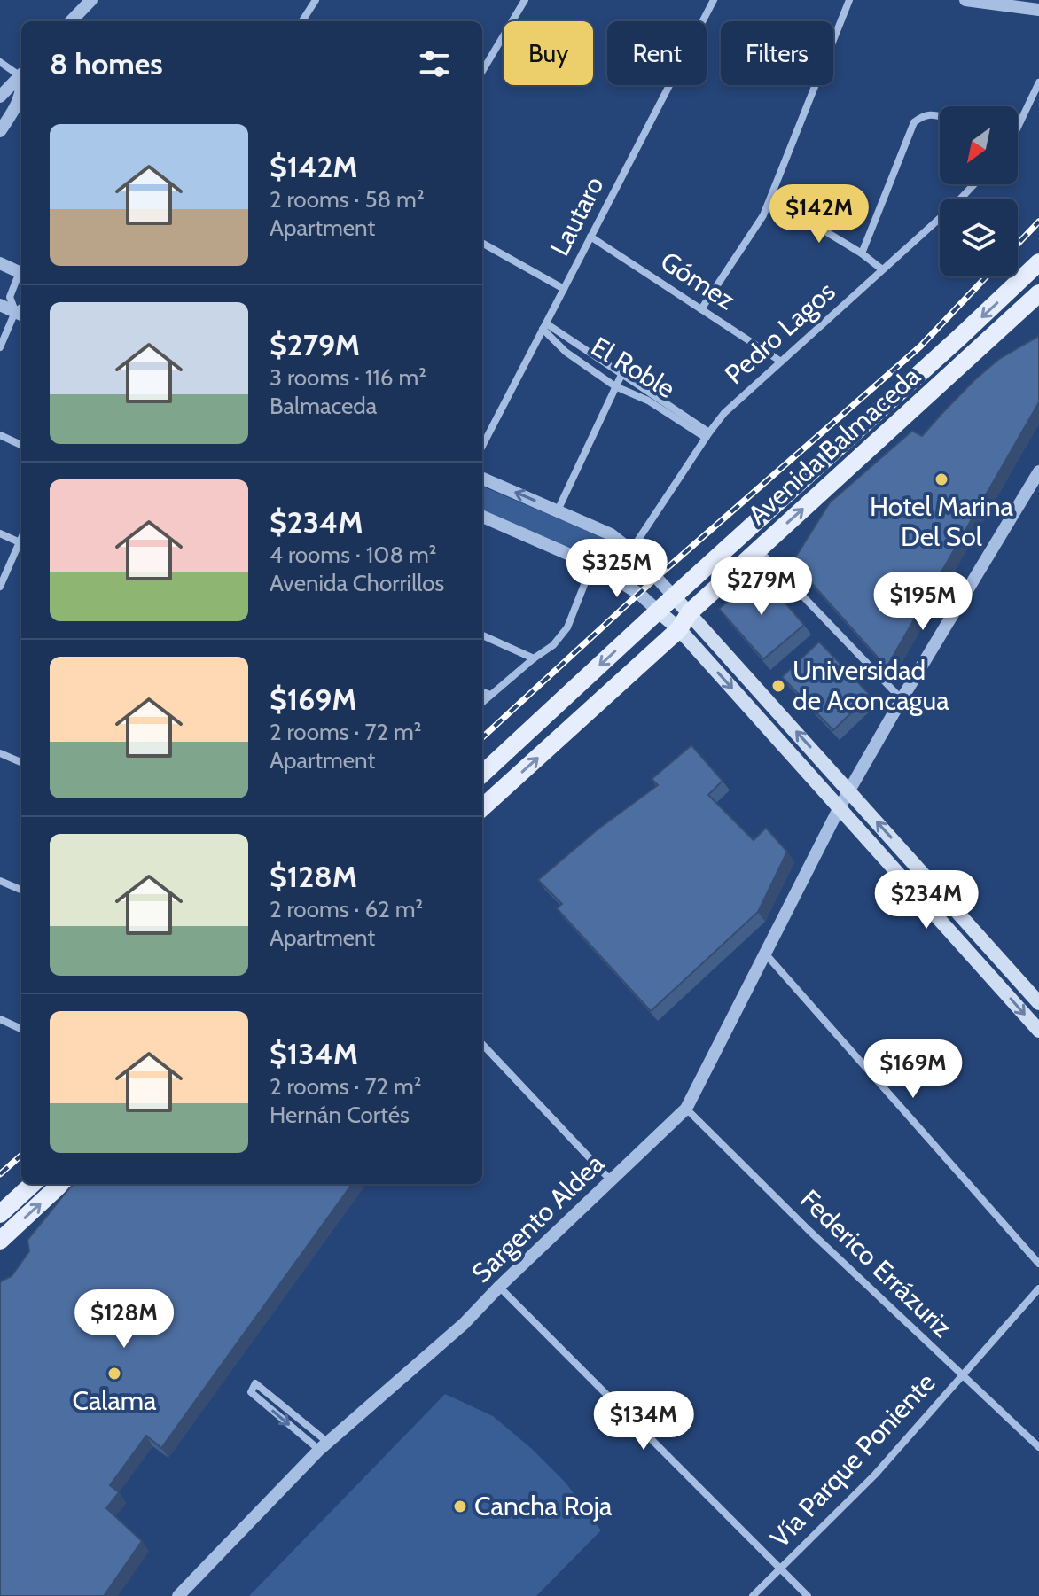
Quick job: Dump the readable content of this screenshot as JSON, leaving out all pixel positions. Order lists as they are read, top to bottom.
{
  "streets": {
    "main road": ["Avenida Balmaceda"],
    "street": [
      "Lautaro",
      "Gómez",
      "Pedro Lagos",
      "El Roble",
      "Sargento Aldea",
      "Federico Errázuriz",
      "Vía Parque Poniente"
    ]
  },
  "crossings": [
    ["Lautaro", "Gómez"],
    ["Lautaro", "El Roble"],
    ["Gómez", "Pedro Lagos"],
    ["Pedro Lagos", "El Roble"],
    ["Sargento Aldea", "Federico Errázuriz"],
    ["Federico Errázuriz", "Vía Parque Poniente"]
  ],
  "places": [
    "Hotel Marina Del Sol",
    "Universidad de Aconcagua",
    "Calama",
    "Cancha Roja"
  ],
  "north": "bottom left",
  "page": {
    "chip": ["Buy", "Rent", "Filters"],
    "heading": "8 homes",
    "list": [
      {
        "name": "$142M",
        "note": "2 rooms · 58 m² · Apartment"
      },
      {
        "name": "$279M",
        "note": "3 rooms · 116 m² · Balmaceda"
      },
      {
        "name": "$234M",
        "note": "4 rooms · 108 m² · Avenida Chorrillos"
      },
      {
        "name": "$169M",
        "note": "2 rooms · 72 m² · Apartment"
      },
      {
        "name": "$128M",
        "note": "2 rooms · 62 m² · Apartment"
      },
      {
        "name": "$134M",
        "note": "2 rooms · 72 m² · Hernán Cortés"
      }
    ],
    "price": [
      "$142M",
      "$325M",
      "$279M",
      "$195M",
      "$234M",
      "$169M",
      "$128M",
      "$134M"
    ]
  }
}
